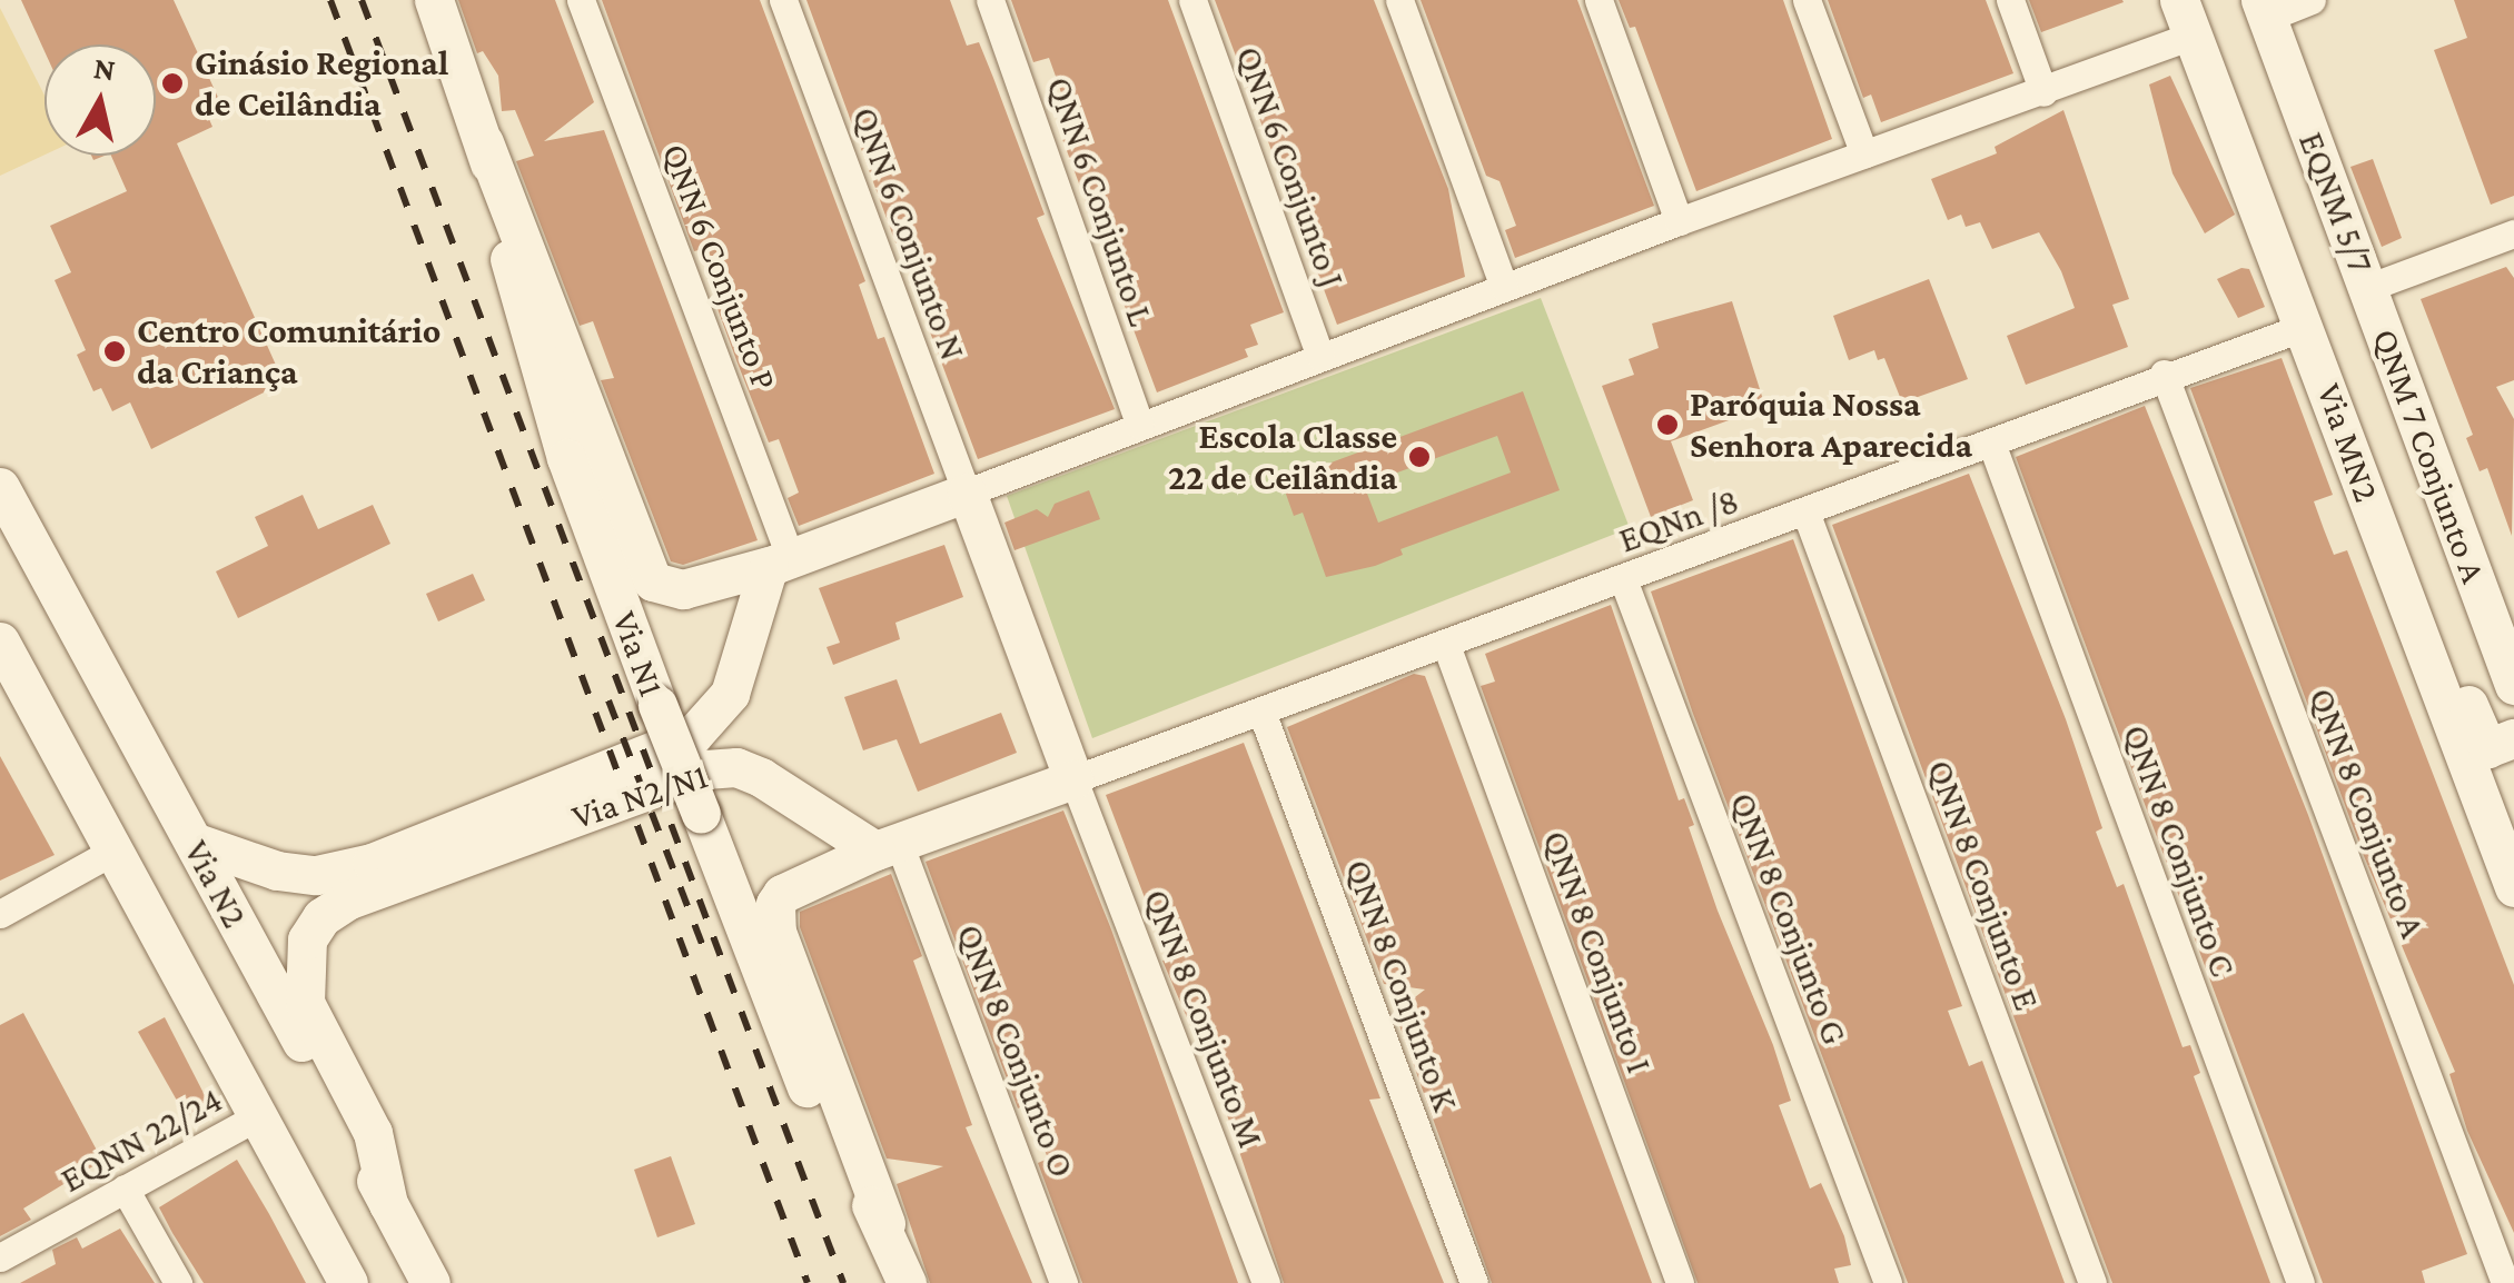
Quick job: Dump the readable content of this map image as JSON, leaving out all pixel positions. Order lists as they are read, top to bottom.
{
  "streets": {
    "main road": [
      "EQNM 5/7",
      "Via MN2",
      "QNM 7 Conjunto A",
      "Via N1",
      "Via N2/N1",
      "Via N2"
    ],
    "street": [
      "QNN 6 Conjunto J",
      "QNN 6 Conjunto L",
      "QNN 6 Conjunto N",
      "QNN 6 Conjunto P",
      "EQNn /8",
      "QNN 8 Conjunto A",
      "QNN 8 Conjunto C",
      "QNN 8 Conjunto E",
      "QNN 8 Conjunto G",
      "QNN 8 Conjunto I",
      "QNN 8 Conjunto K",
      "QNN 8 Conjunto M",
      "QNN 8 Conjunto O",
      "EQNN 22/24"
    ]
  },
  "crossings": [
    ["EQNM 5/7", "QNM 7 Conjunto A"],
    ["Via MN2", "EQNn /8"],
    ["EQNn /8", "QNN 8 Conjunto A"],
    ["EQNn /8", "QNN 8 Conjunto C"],
    ["EQNn /8", "QNN 8 Conjunto E"],
    ["EQNn /8", "QNN 8 Conjunto G"],
    ["EQNn /8", "QNN 8 Conjunto I"],
    ["EQNn /8", "QNN 8 Conjunto K"],
    ["EQNn /8", "QNN 8 Conjunto M"],
    ["Via N2/N1", "Via N2"],
    ["Via N2/N1", "QNN 8 Conjunto O"],
    ["Via N2", "EQNN 22/24"]
  ],
  "places": [
    "Ginásio Regional de Ceilândia",
    "Centro Comunitário da Criança",
    "Paróquia Nossa Senhora Aparecida",
    "Escola Classe 22 de Ceilândia"
  ],
  "north": "top"
}
